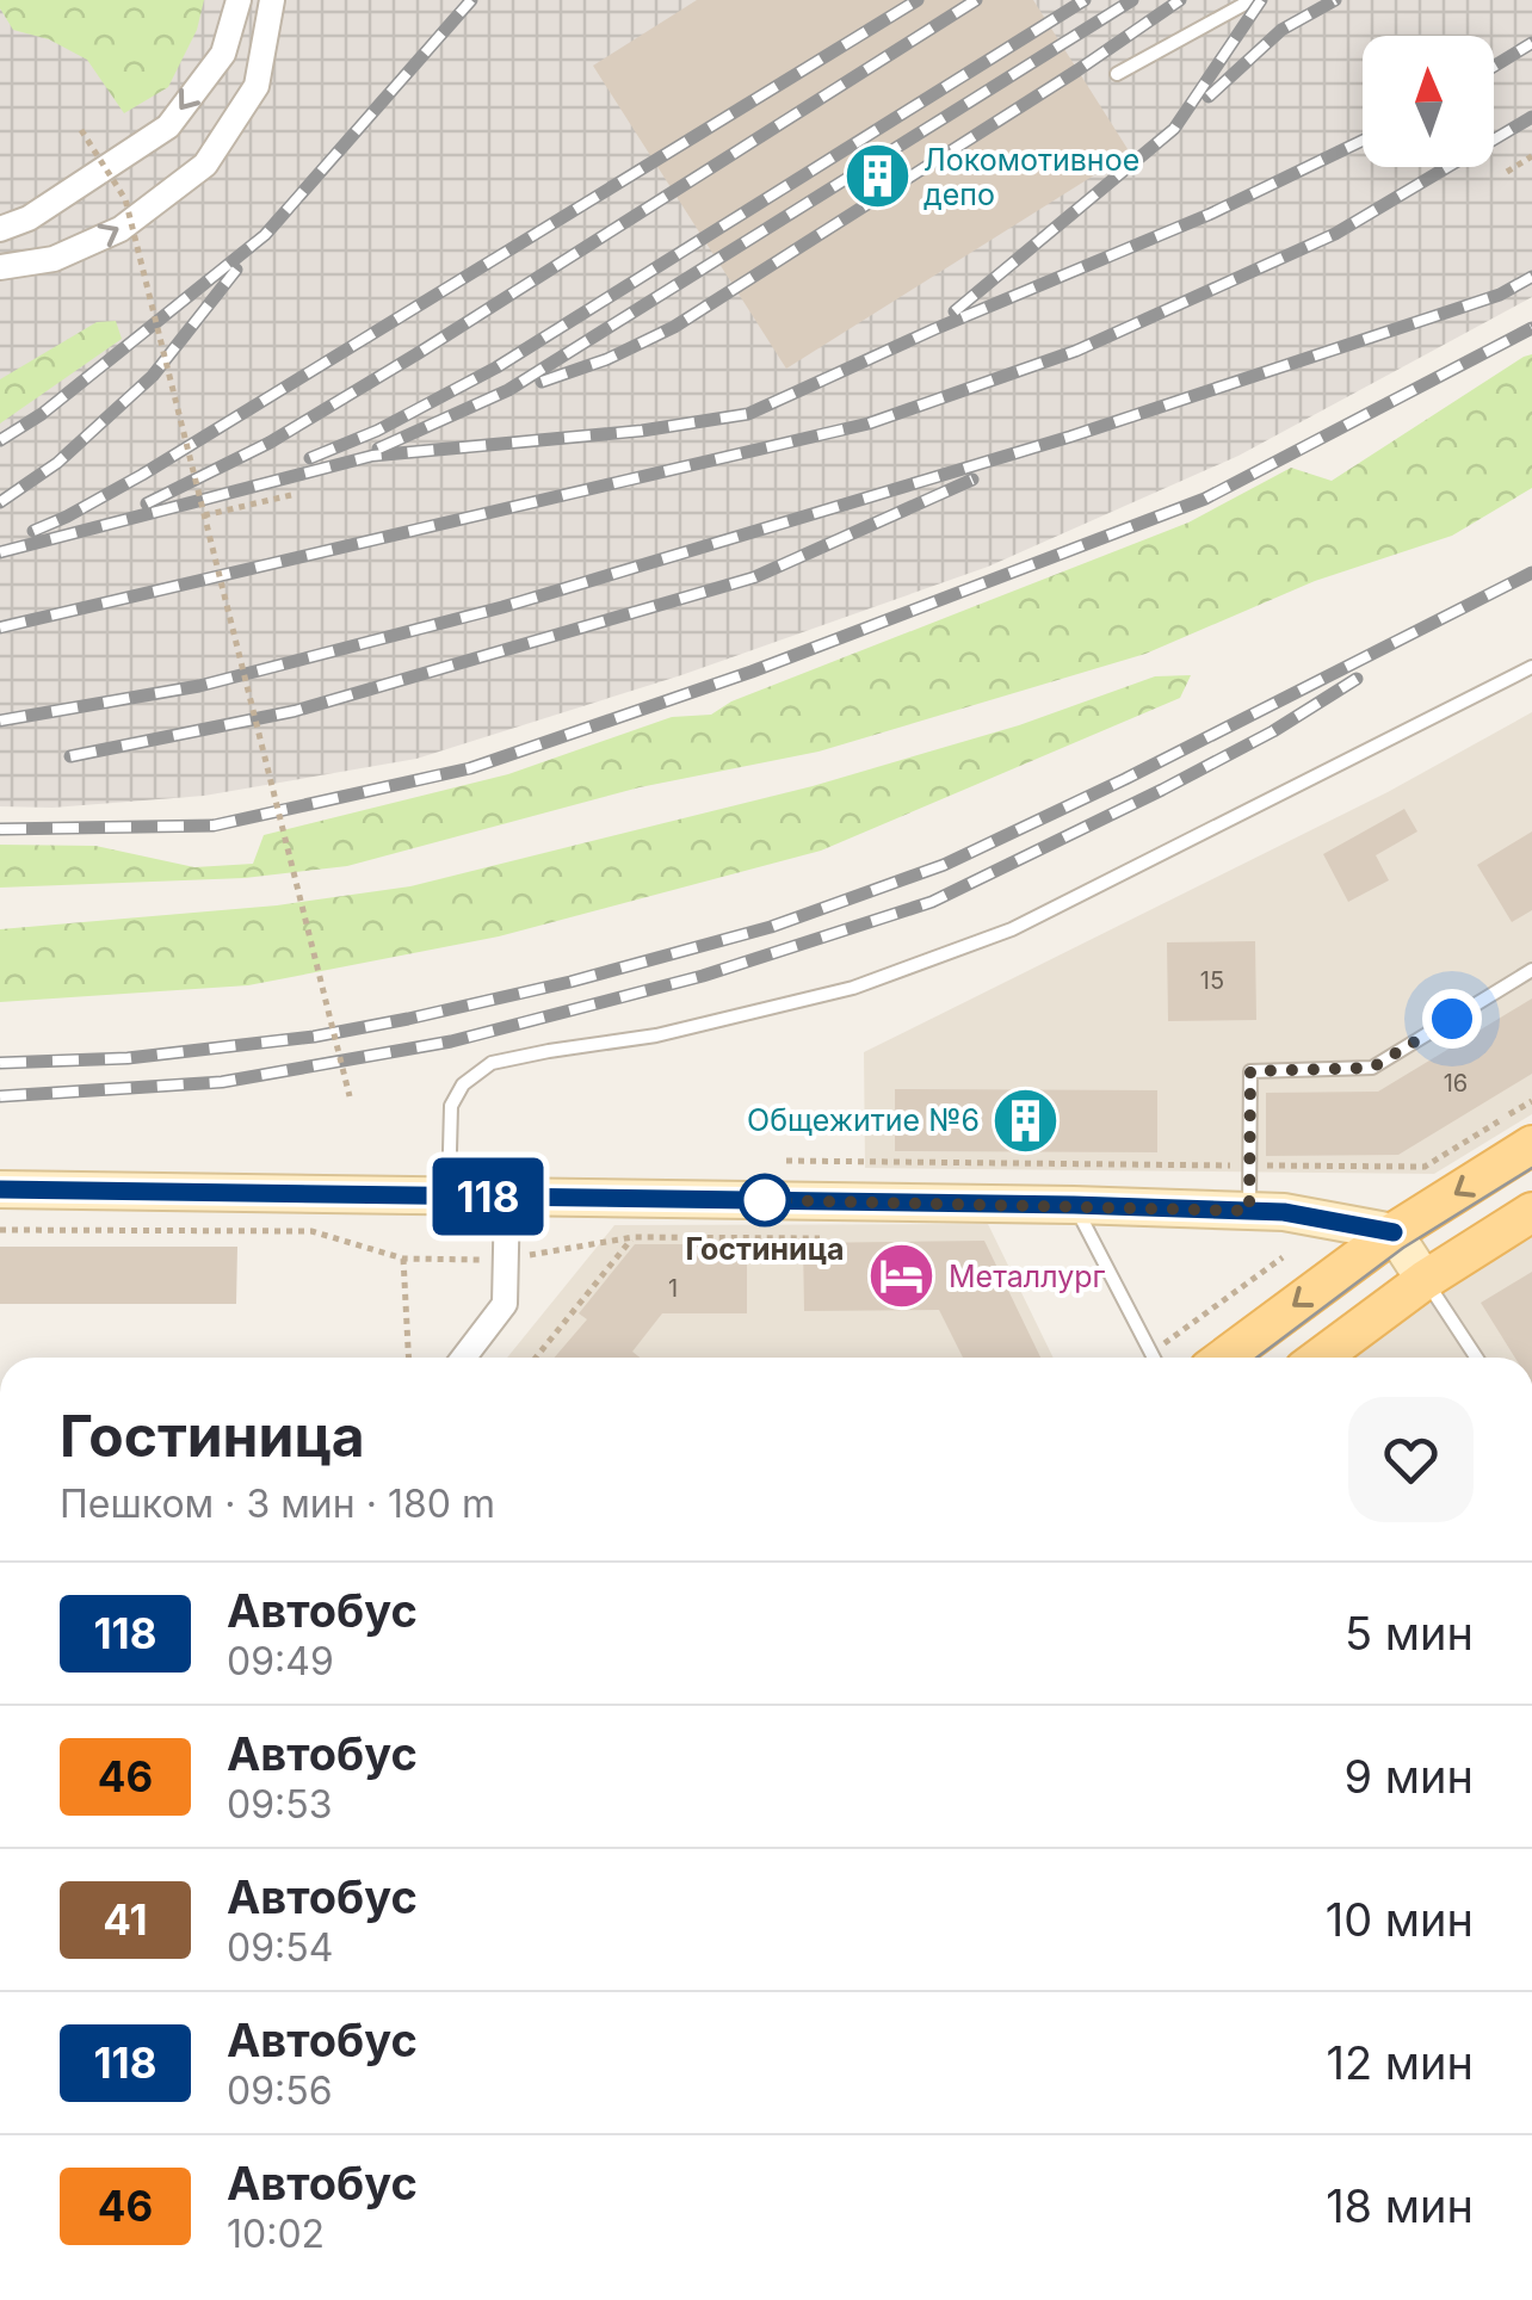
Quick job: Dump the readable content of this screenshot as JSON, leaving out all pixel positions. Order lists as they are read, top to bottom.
{
  "places": {
    "building": ["Локомотивное депо", "Общежитие №6"],
    "other": ["Гостиница"],
    "hotel": ["Металлург"]
  },
  "lines": ["bus line 118"],
  "house_numbers": ["15", "16", "1"],
  "north": "top",
  "page": {
    "on_map": "118",
    "heading": ["Гостиница", "Пешком · 3 мин · 180 m"],
    "list": [
      {
        "mark": "118",
        "name": "Автобус",
        "note": "09:49",
        "value": "5 мин"
      },
      {
        "mark": "46",
        "name": "Автобус",
        "note": "09:53",
        "value": "9 мин"
      },
      {
        "mark": "41",
        "name": "Автобус",
        "note": "09:54",
        "value": "10 мин"
      },
      {
        "mark": "118",
        "name": "Автобус",
        "note": "09:56",
        "value": "12 мин"
      },
      {
        "mark": "46",
        "name": "Автобус",
        "note": "10:02",
        "value": "18 мин"
      }
    ]
  }
}
